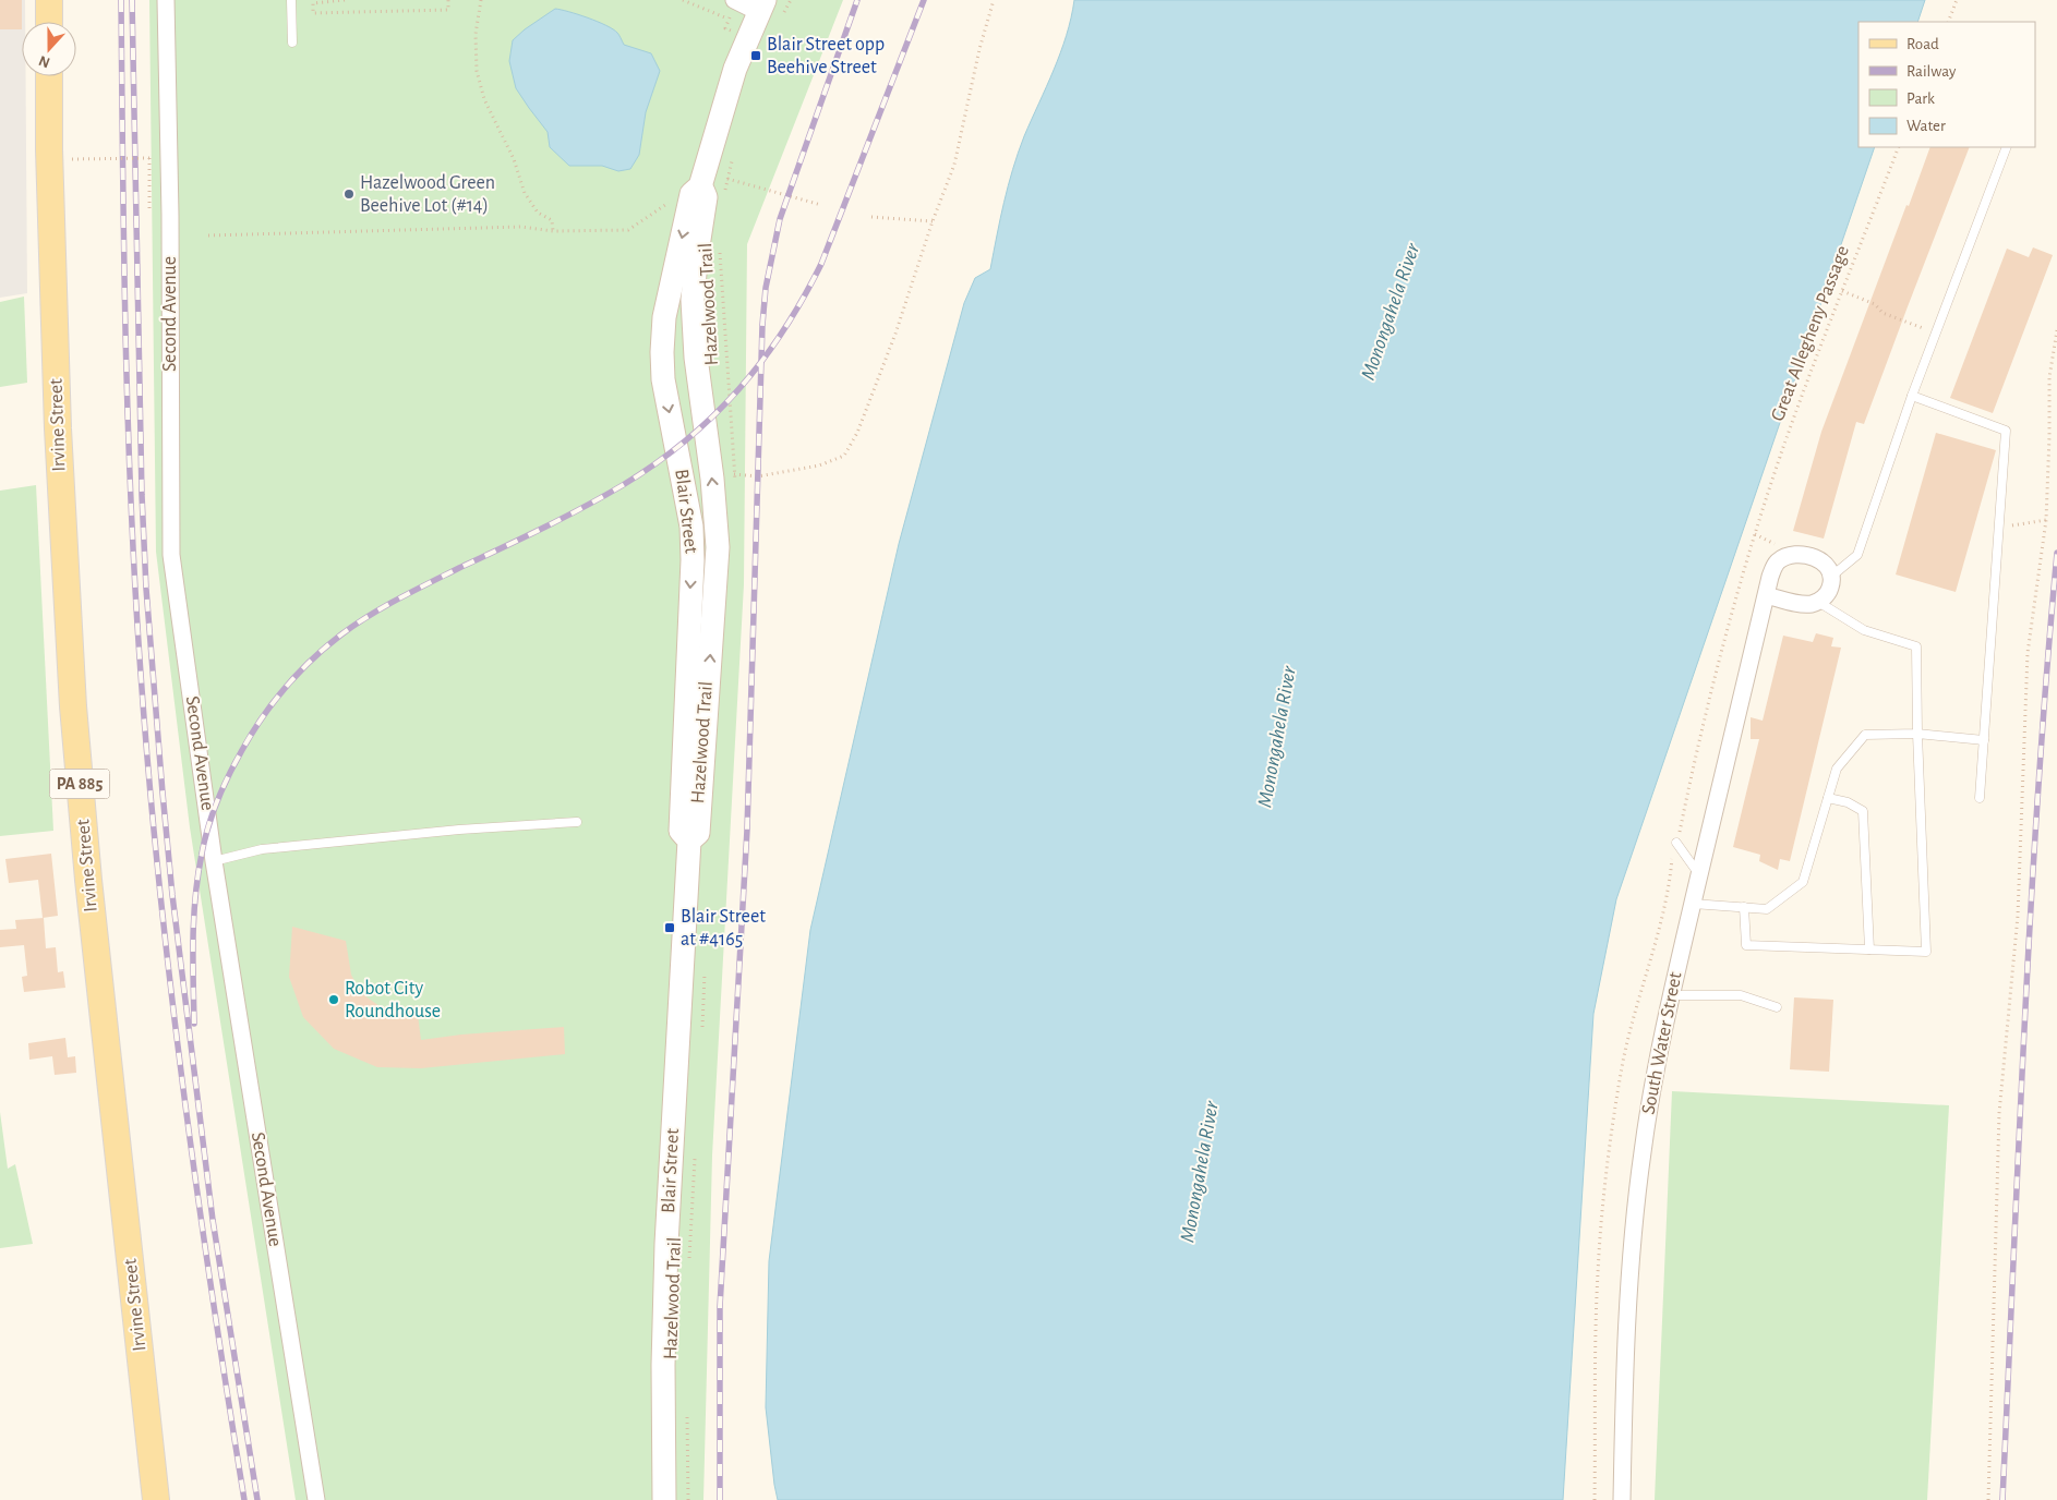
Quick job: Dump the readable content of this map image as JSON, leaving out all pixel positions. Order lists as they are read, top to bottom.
{
  "streets": {
    "main road": ["Irvine Street", "PA 885"],
    "street": ["Second Avenue", "Blair Street", "South Water Street"],
    "path": ["Hazelwood Trail", "Great Allegheny Passage"]
  },
  "water": ["Monongahela River"],
  "places": {
    "transit": ["Blair Street opp Beehive Street", "Blair Street at #4165"],
    "other": ["Hazelwood Green Beehive Lot (#14)", "Robot City Roundhouse"]
  },
  "legend": [
    "Road",
    "Railway",
    "Park",
    "Water"
  ],
  "north": "bottom"
}
